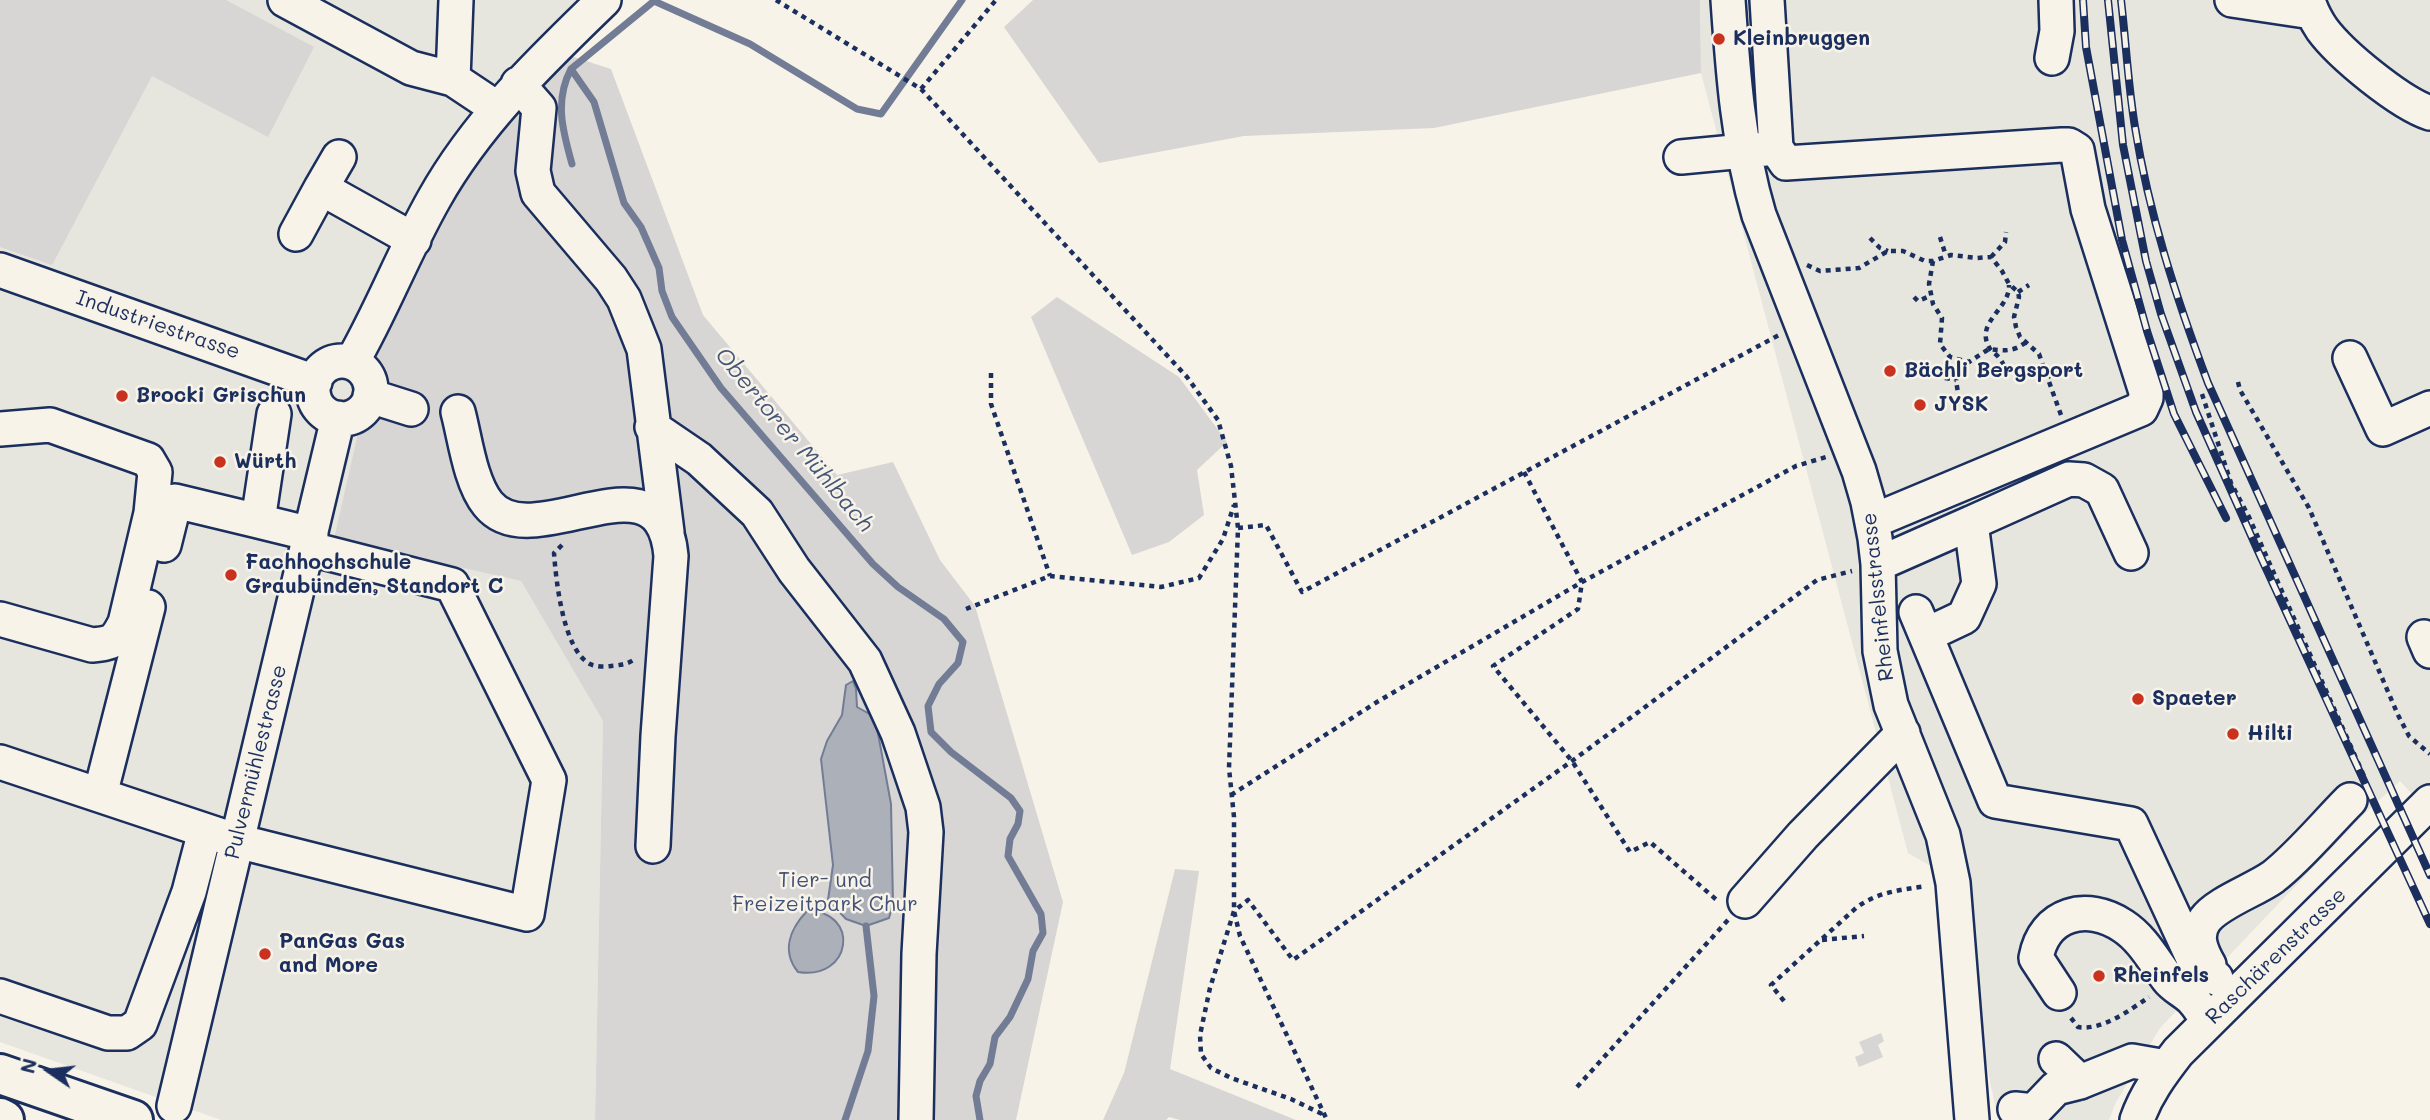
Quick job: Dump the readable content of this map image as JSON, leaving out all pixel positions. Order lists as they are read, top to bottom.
{
  "streets": {
    "street": [
      "Industriestrasse",
      "Rheinfelsstrasse",
      "Pulvermühlestrasse",
      "Raschärenstrasse"
    ]
  },
  "crossings": [
    ["Industriestrasse", "Pulvermühlestrasse"]
  ],
  "water": ["Obertorer Mühlbach"],
  "parks": ["Tier- und Freizeitpark Chur"],
  "places": [
    "Kleinbruggen",
    "Bächli Bergsport",
    "Brocki Grischun",
    "JYSK",
    "Würth",
    "Fachhochschule Graubünden, Standort C",
    "Spaeter",
    "Hilti",
    "PanGas Gas and More",
    "Rheinfels"
  ],
  "north": "left"
}
